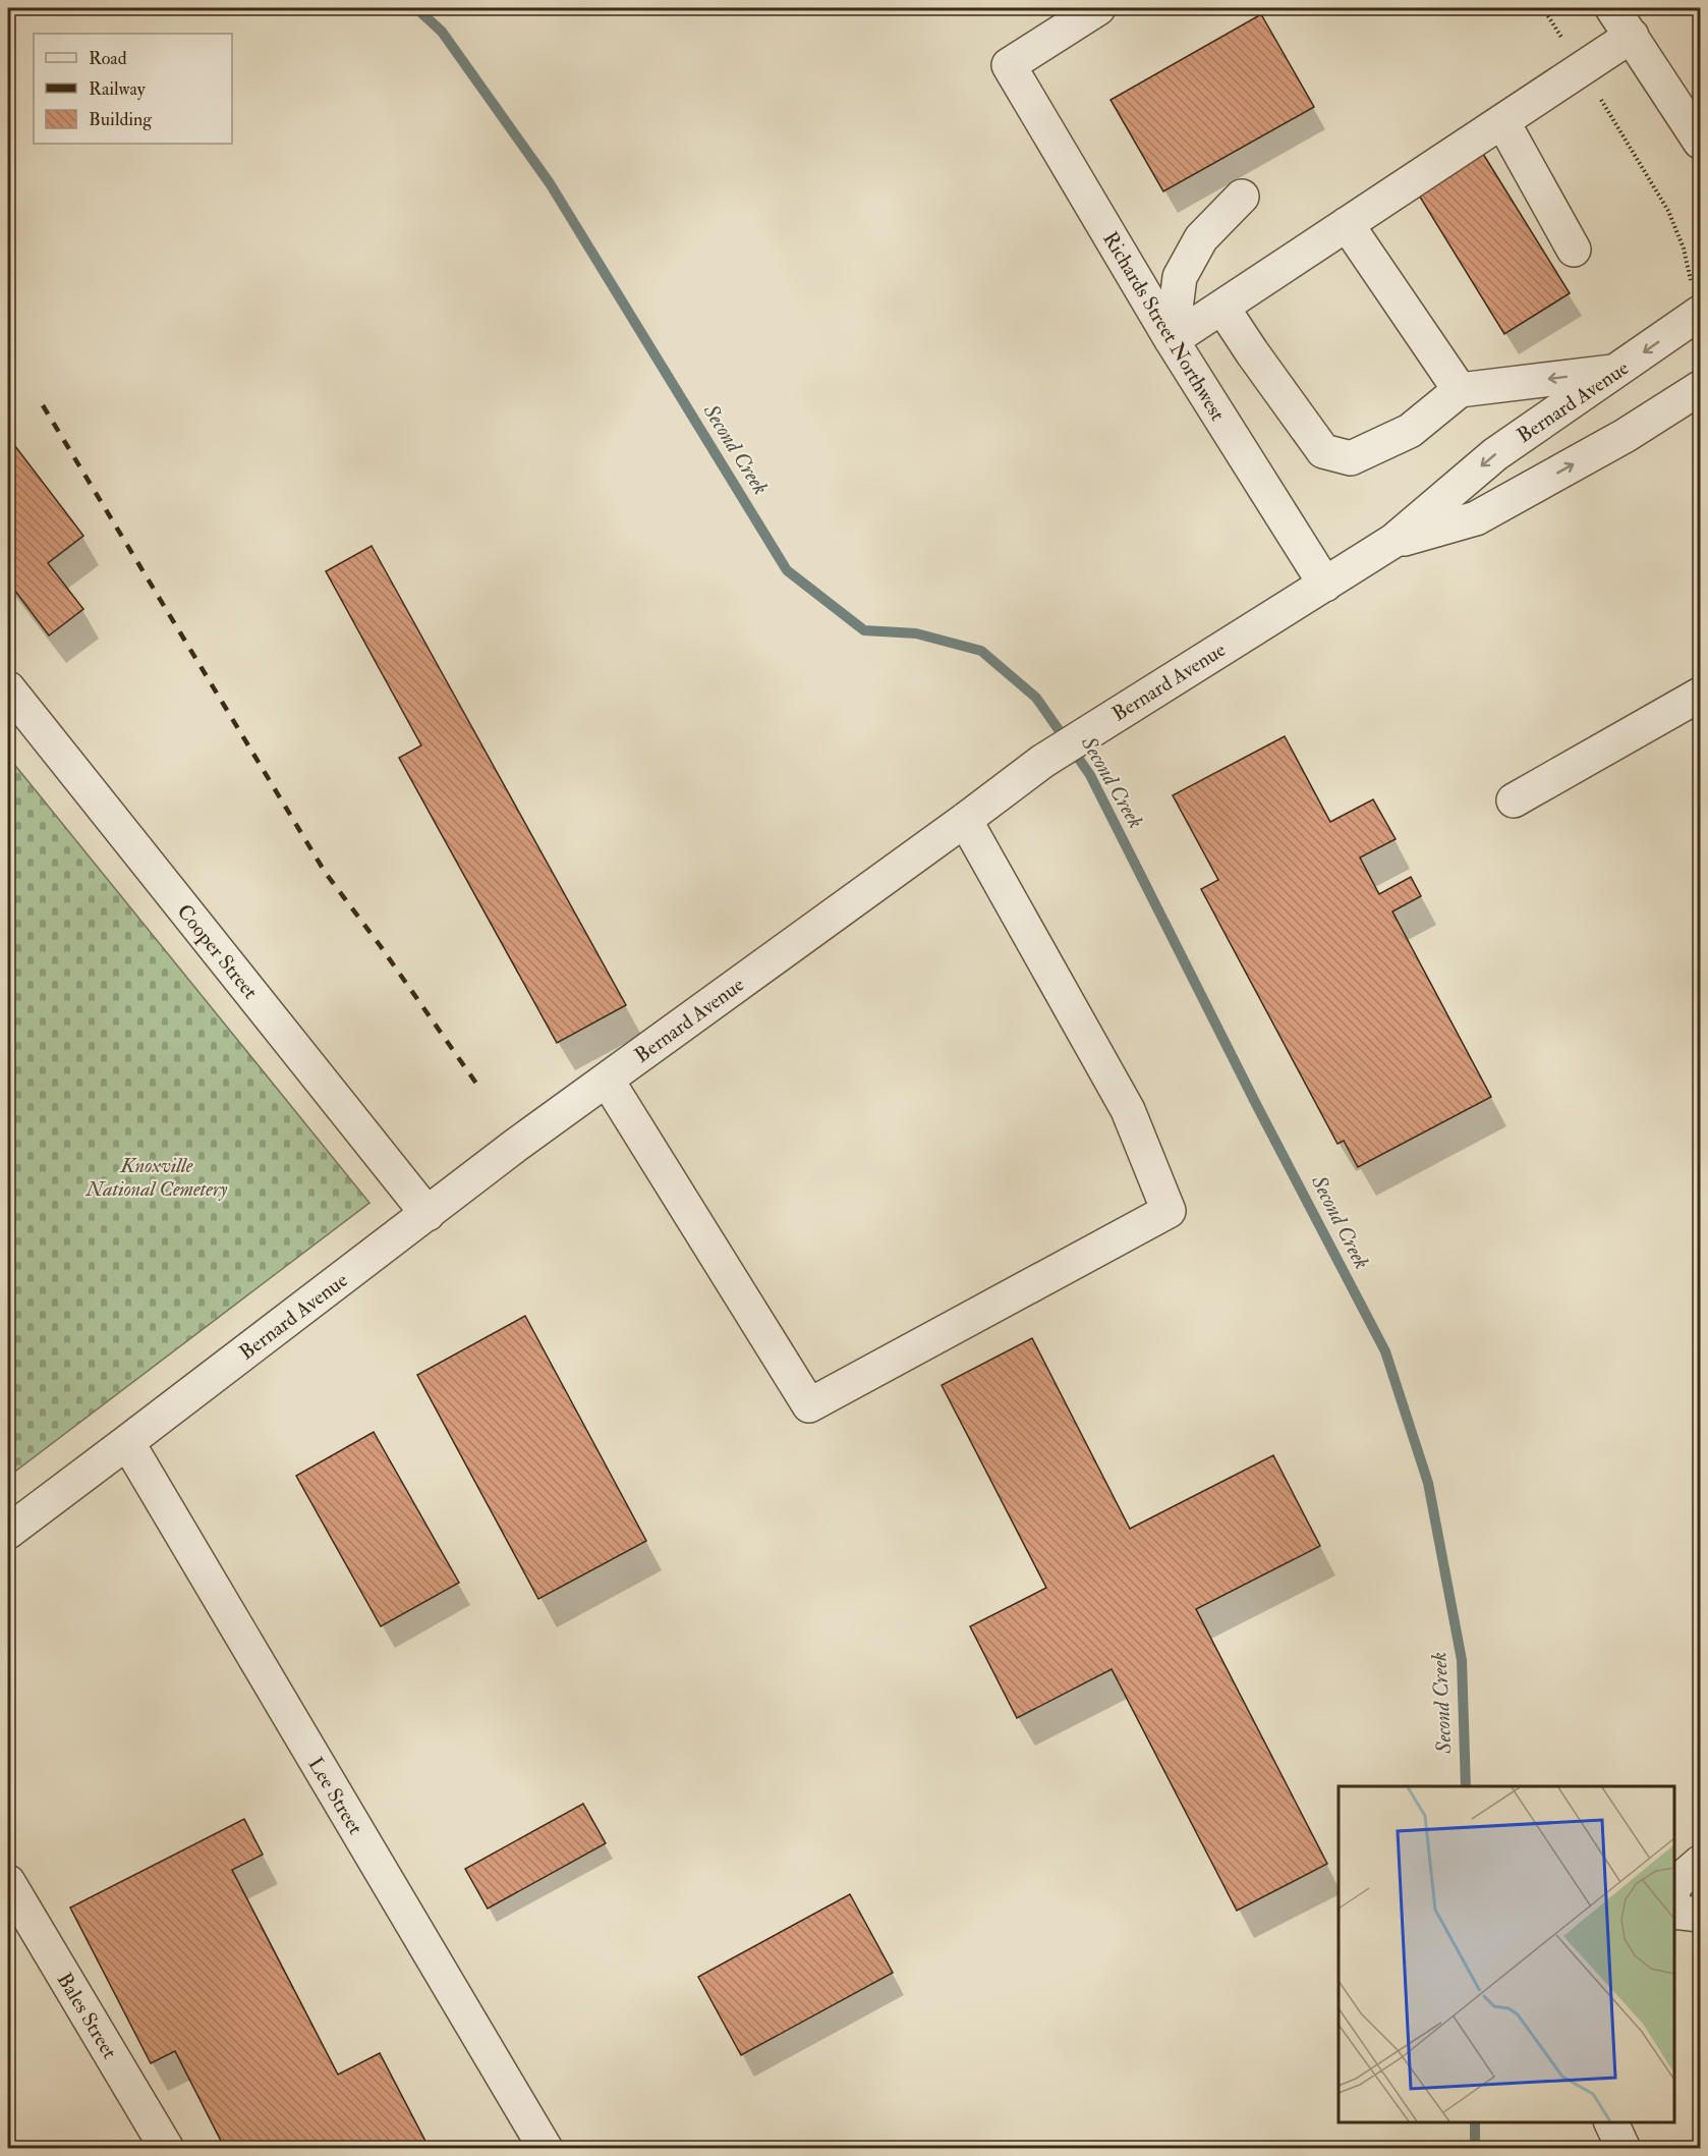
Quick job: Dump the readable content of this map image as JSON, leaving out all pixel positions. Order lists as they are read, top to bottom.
{
  "streets": {
    "street": [
      "Richards Street Northwest",
      "Bernard Avenue",
      "Cooper Street",
      "Lee Street",
      "Bales Street"
    ]
  },
  "crossings": [
    ["Richards Street Northwest", "Bernard Avenue"],
    ["Bernard Avenue", "Cooper Street"],
    ["Bernard Avenue", "Lee Street"]
  ],
  "water": ["Second Creek"],
  "parks": ["Knoxville National Cemetery"],
  "legend": ["Road", "Railway", "Building"]
}
